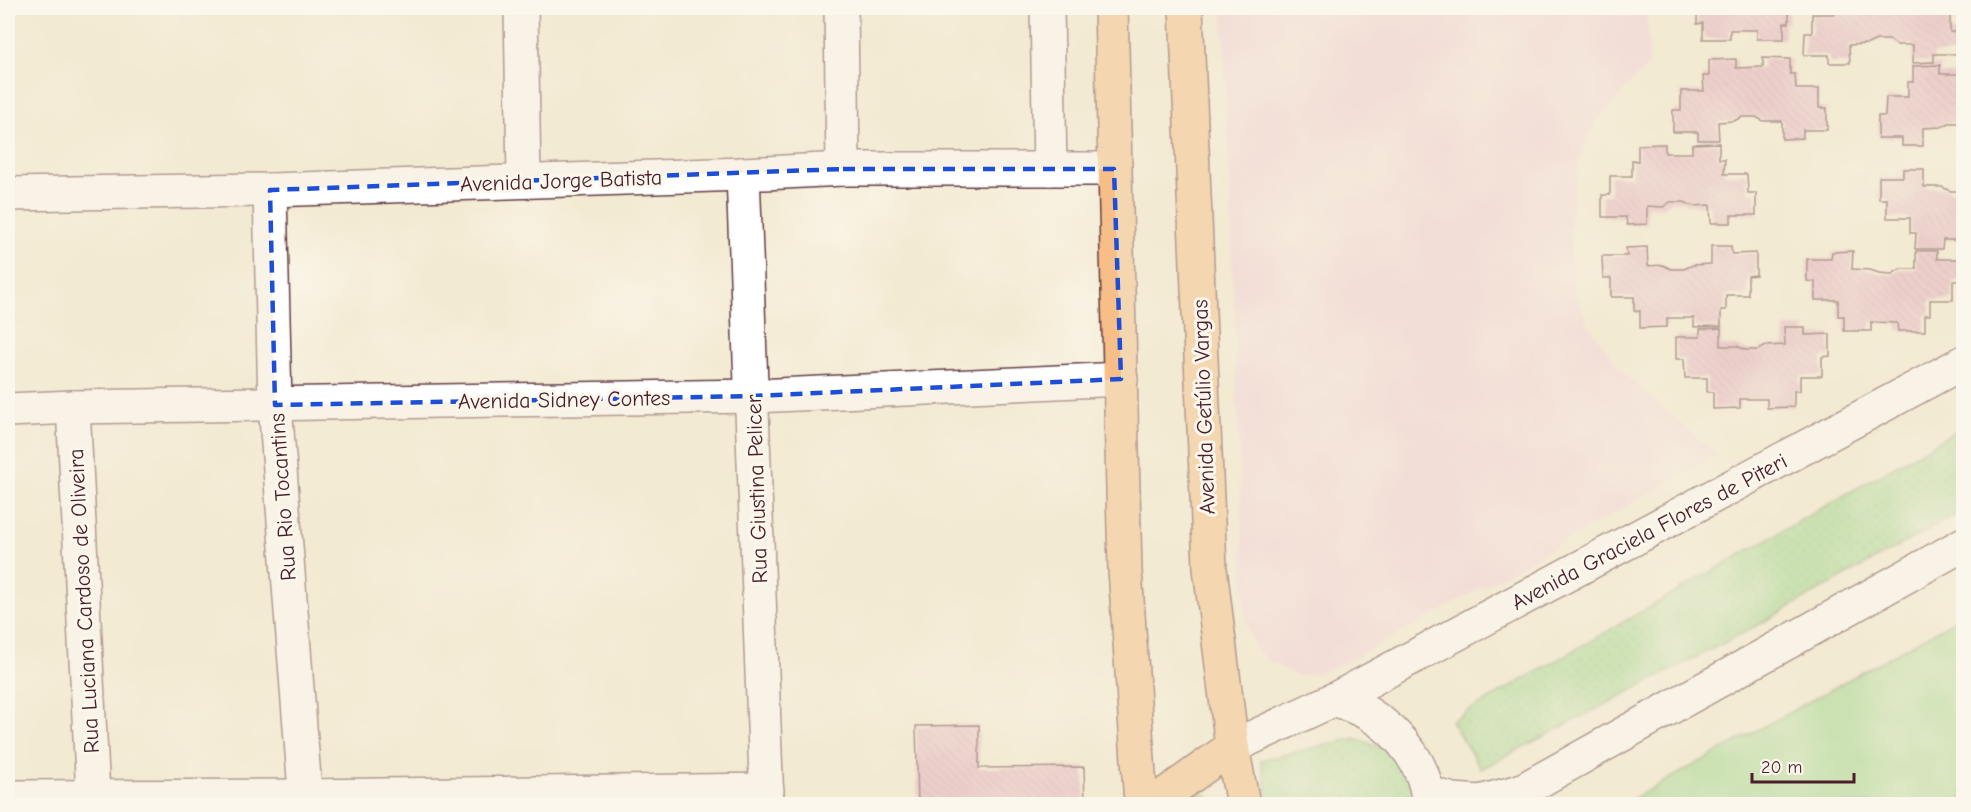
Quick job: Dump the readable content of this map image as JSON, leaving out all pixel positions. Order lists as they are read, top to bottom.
{
  "streets": {
    "main road": ["Avenida Getúlio Vargas"],
    "street": [
      "Avenida Jorge Batista",
      "Avenida Sidney Contes",
      "Rua Giustina Pelicer",
      "Rua Rio Tocantins",
      "Avenida Graciela Flores de Piteri",
      "Rua Luciana Cardoso de Oliveira"
    ]
  },
  "crossings": [
    ["Avenida Jorge Batista", "Rua Giustina Pelicer"],
    ["Avenida Jorge Batista", "Rua Rio Tocantins"],
    ["Avenida Sidney Contes", "Rua Giustina Pelicer"],
    ["Avenida Sidney Contes", "Rua Rio Tocantins"],
    ["Avenida Sidney Contes", "Rua Luciana Cardoso de Oliveira"],
    ["Avenida Getúlio Vargas", "Avenida Graciela Flores de Piteri"]
  ],
  "scale_bar": "20 m"
}
